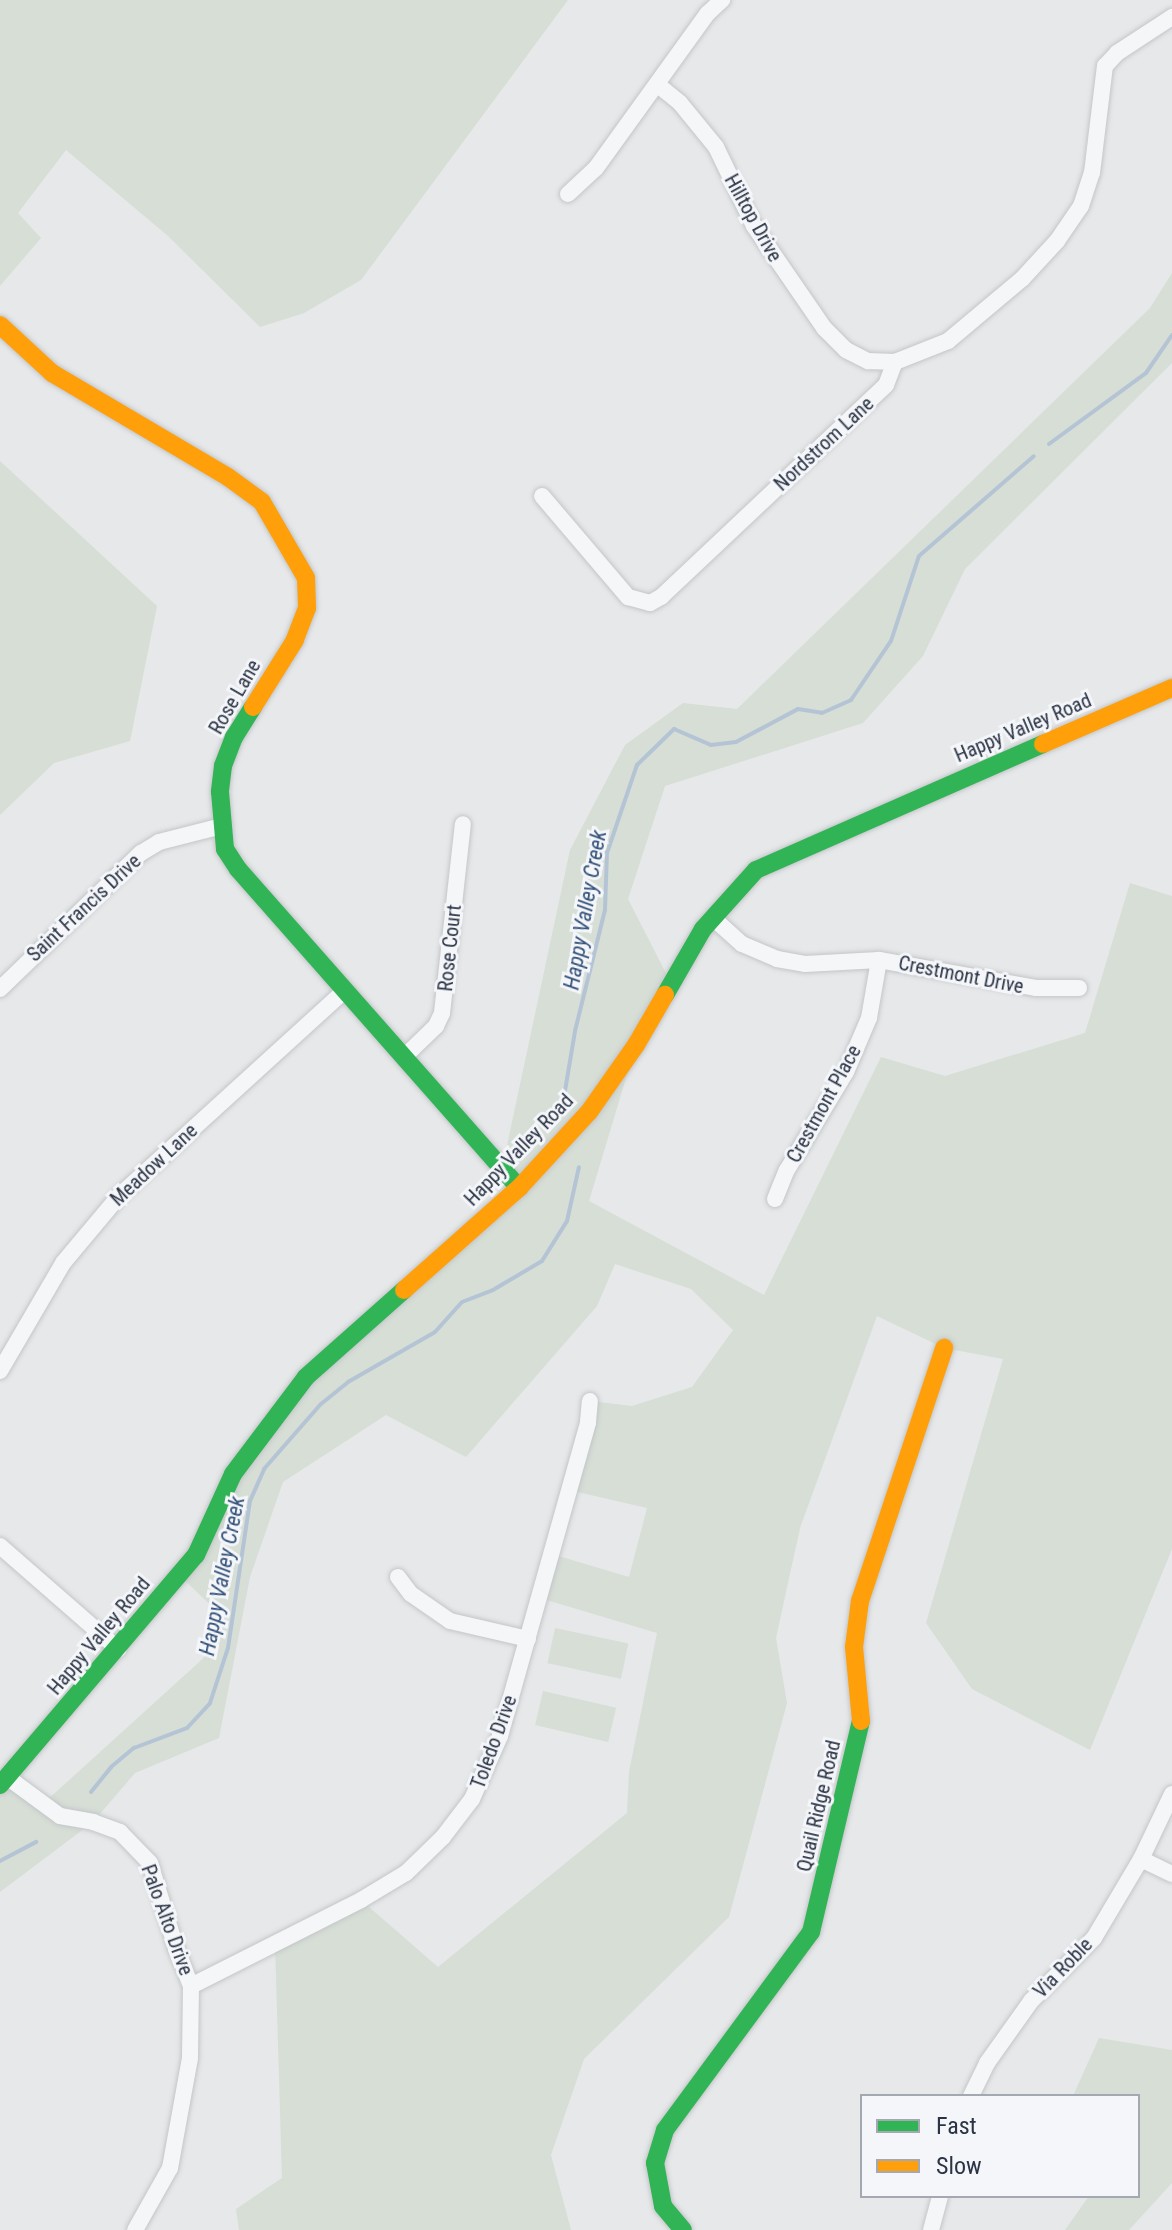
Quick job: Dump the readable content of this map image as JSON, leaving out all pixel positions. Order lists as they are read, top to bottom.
{
  "streets": {
    "street": [
      "Hilltop Drive",
      "Nordstrom Lane",
      "Rose Lane",
      "Happy Valley Road",
      "Saint Francis Drive",
      "Rose Court",
      "Crestmont Drive",
      "Crestmont Place",
      "Meadow Lane",
      "Toledo Drive",
      "Quail Ridge Road",
      "Palo Alto Drive",
      "Via Roble"
    ]
  },
  "crossings": [
    ["Hilltop Drive", "Nordstrom Lane"],
    ["Rose Lane", "Happy Valley Road"],
    ["Rose Lane", "Saint Francis Drive"],
    ["Rose Lane", "Rose Court"],
    ["Rose Lane", "Meadow Lane"],
    ["Happy Valley Road", "Crestmont Drive"],
    ["Happy Valley Road", "Palo Alto Drive"],
    ["Crestmont Drive", "Crestmont Place"],
    ["Toledo Drive", "Palo Alto Drive"]
  ],
  "water": ["Happy Valley Creek"],
  "legend": ["Fast", "Slow"]
}
